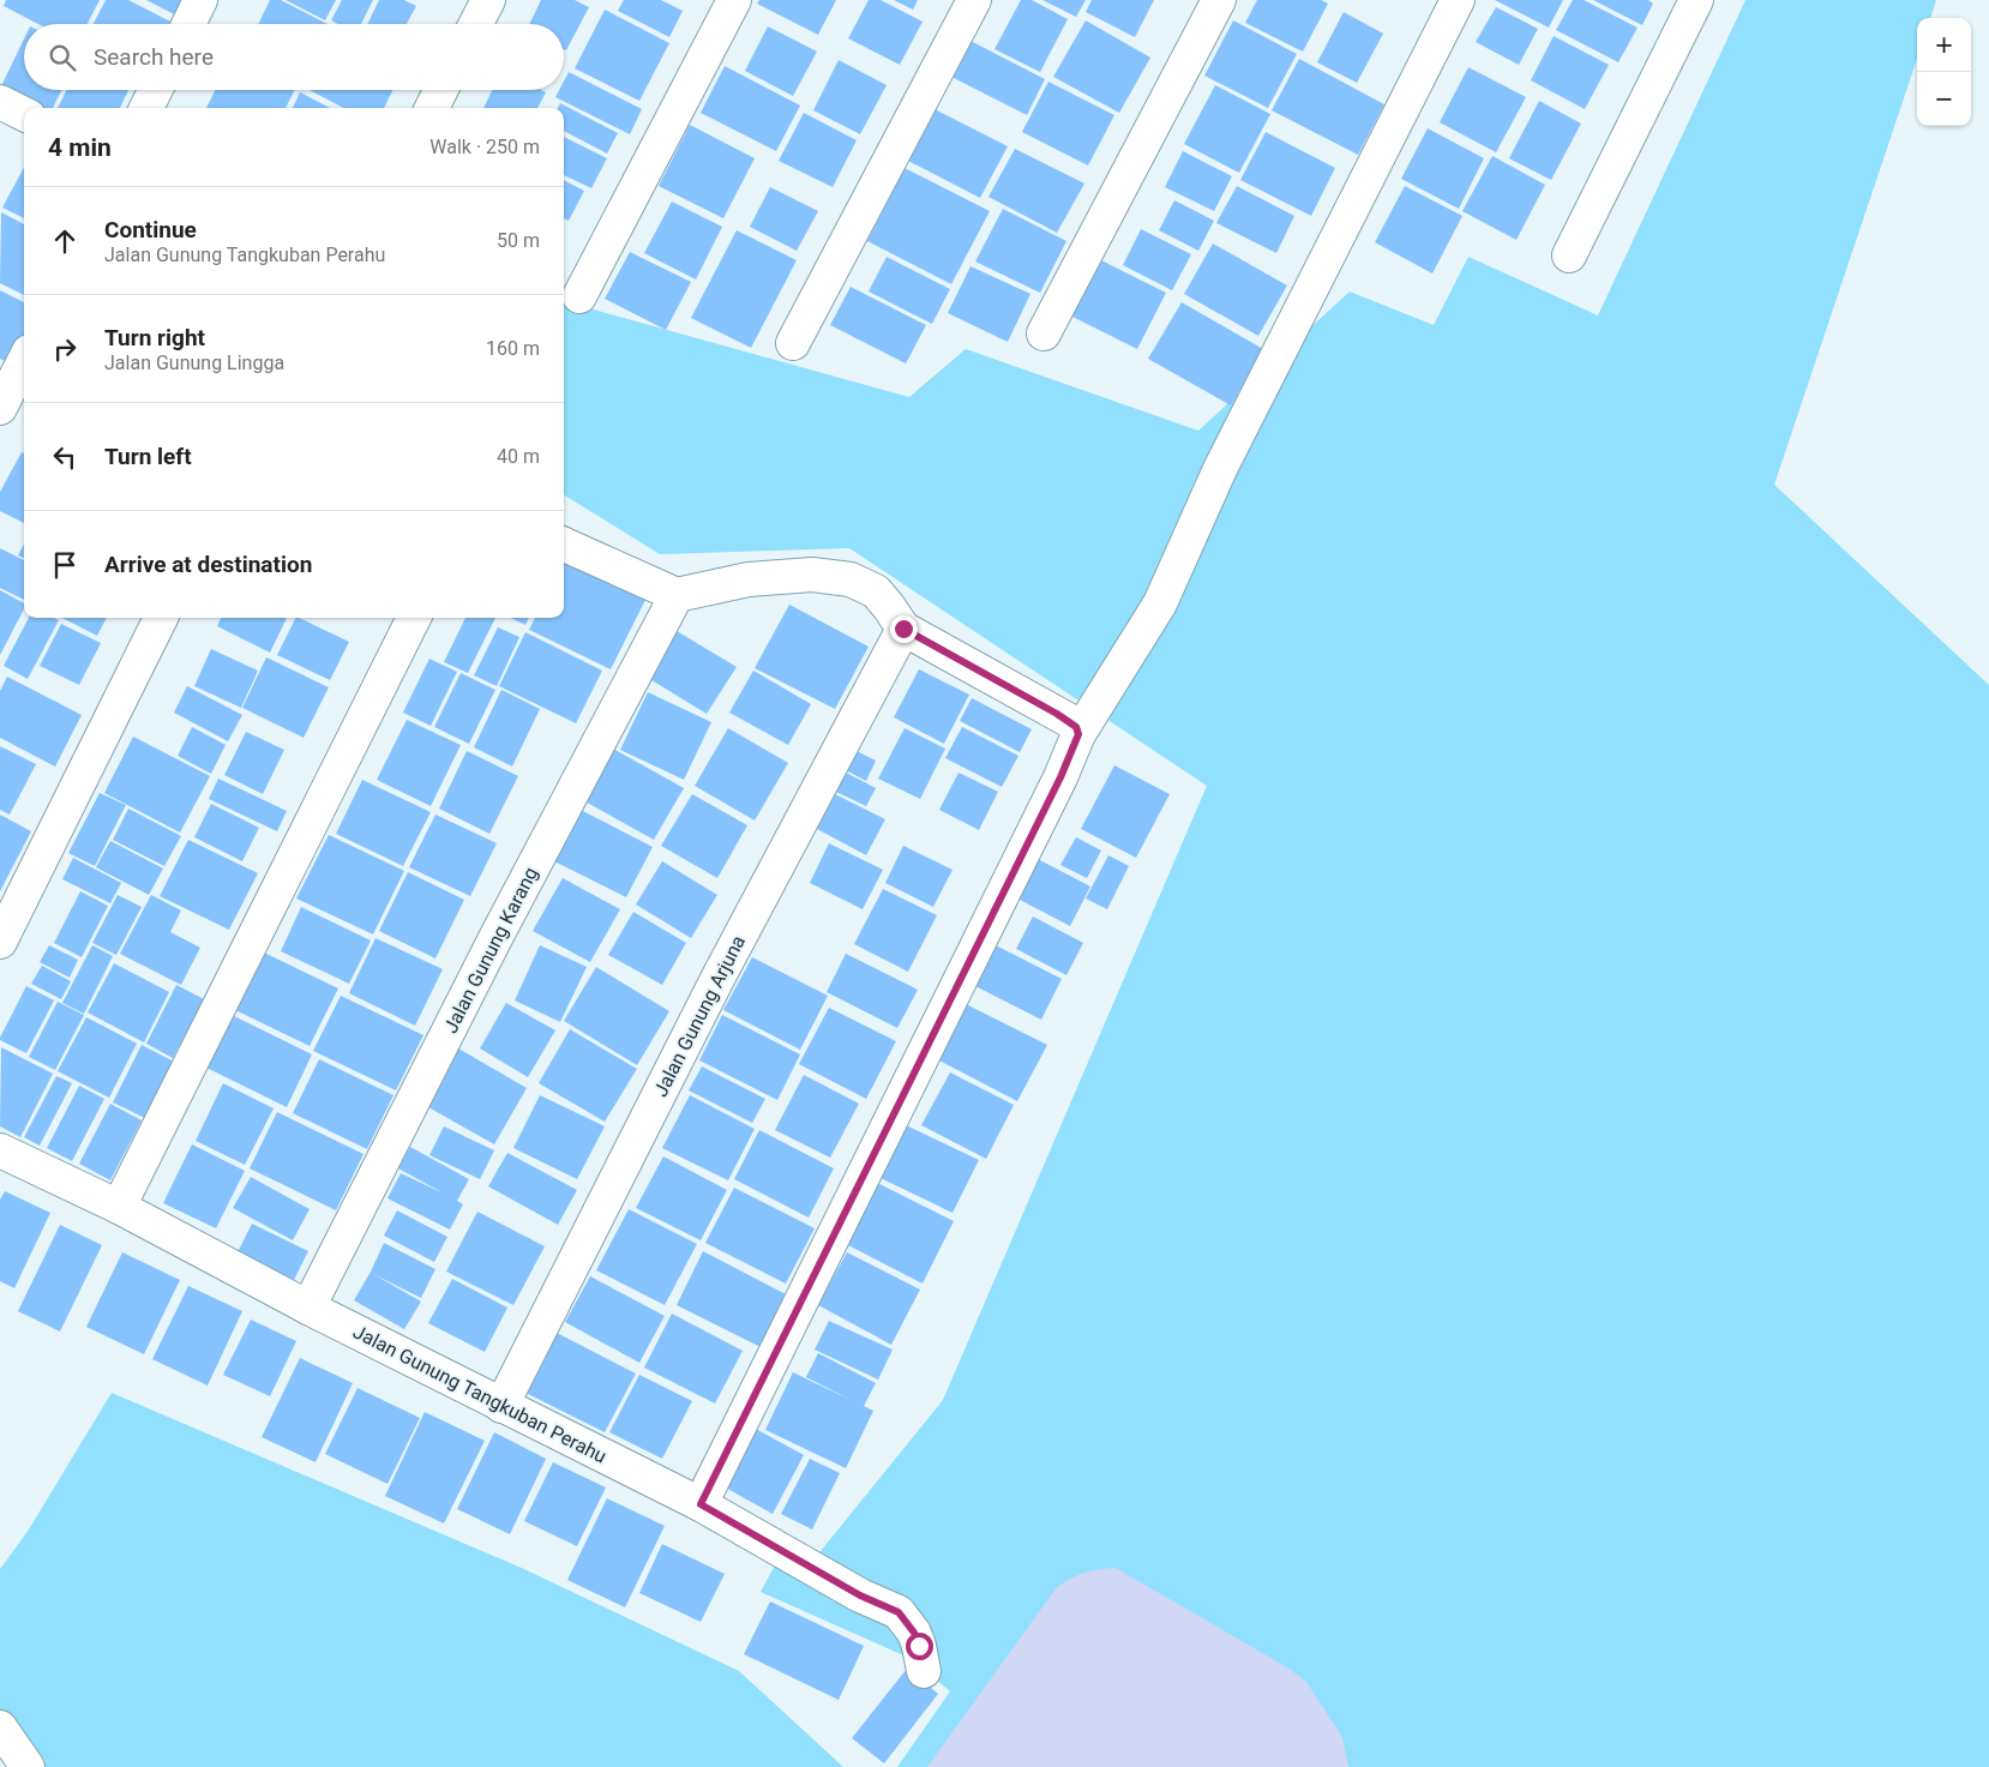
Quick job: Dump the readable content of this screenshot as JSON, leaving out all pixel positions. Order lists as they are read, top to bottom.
{
  "streets": {
    "street": ["Jalan Gunung Karang", "Jalan Gunung Arjuna", "Jalan Gunung Tangkuban Perahu"]
  },
  "crossings": [
    ["Jalan Gunung Karang", "Jalan Gunung Tangkuban Perahu"],
    ["Jalan Gunung Arjuna", "Jalan Gunung Tangkuban Perahu"]
  ],
  "page": {
    "map_buttons": ["+", "−"],
    "search": "Search here",
    "heading": ["4 min", "Walk · 250 m"],
    "list": [
      ["Continue", "Jalan Gunung Tangkuban Perahu", "50 m"],
      ["Turn right", "Jalan Gunung Lingga", "160 m"],
      ["Turn left", "40 m"],
      "Arrive at destination"
    ]
  }
}
